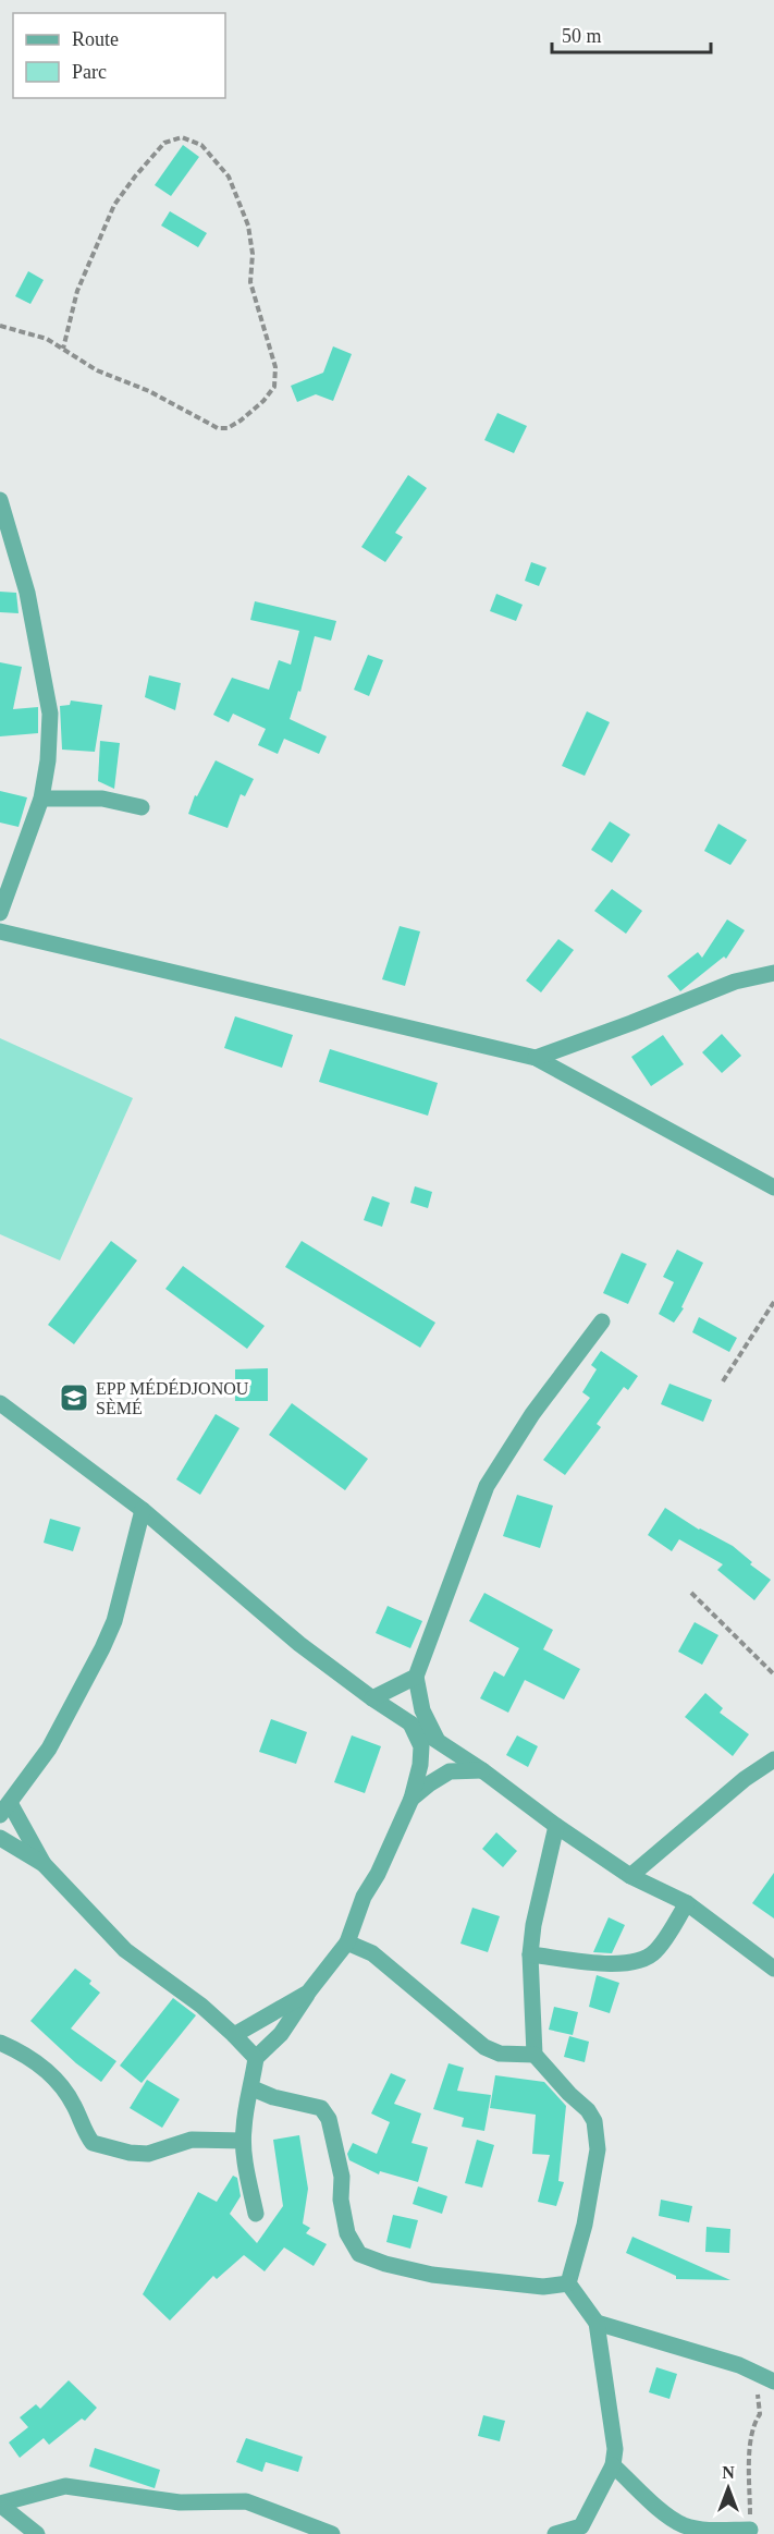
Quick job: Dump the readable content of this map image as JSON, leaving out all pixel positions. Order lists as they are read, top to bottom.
{
  "places": {
    "school or university": ["EPP MÉDÉDJONOU SÈMÉ"]
  },
  "legend": ["Route", "Parc"],
  "scale_bar": "50 m",
  "north": "top"
}
